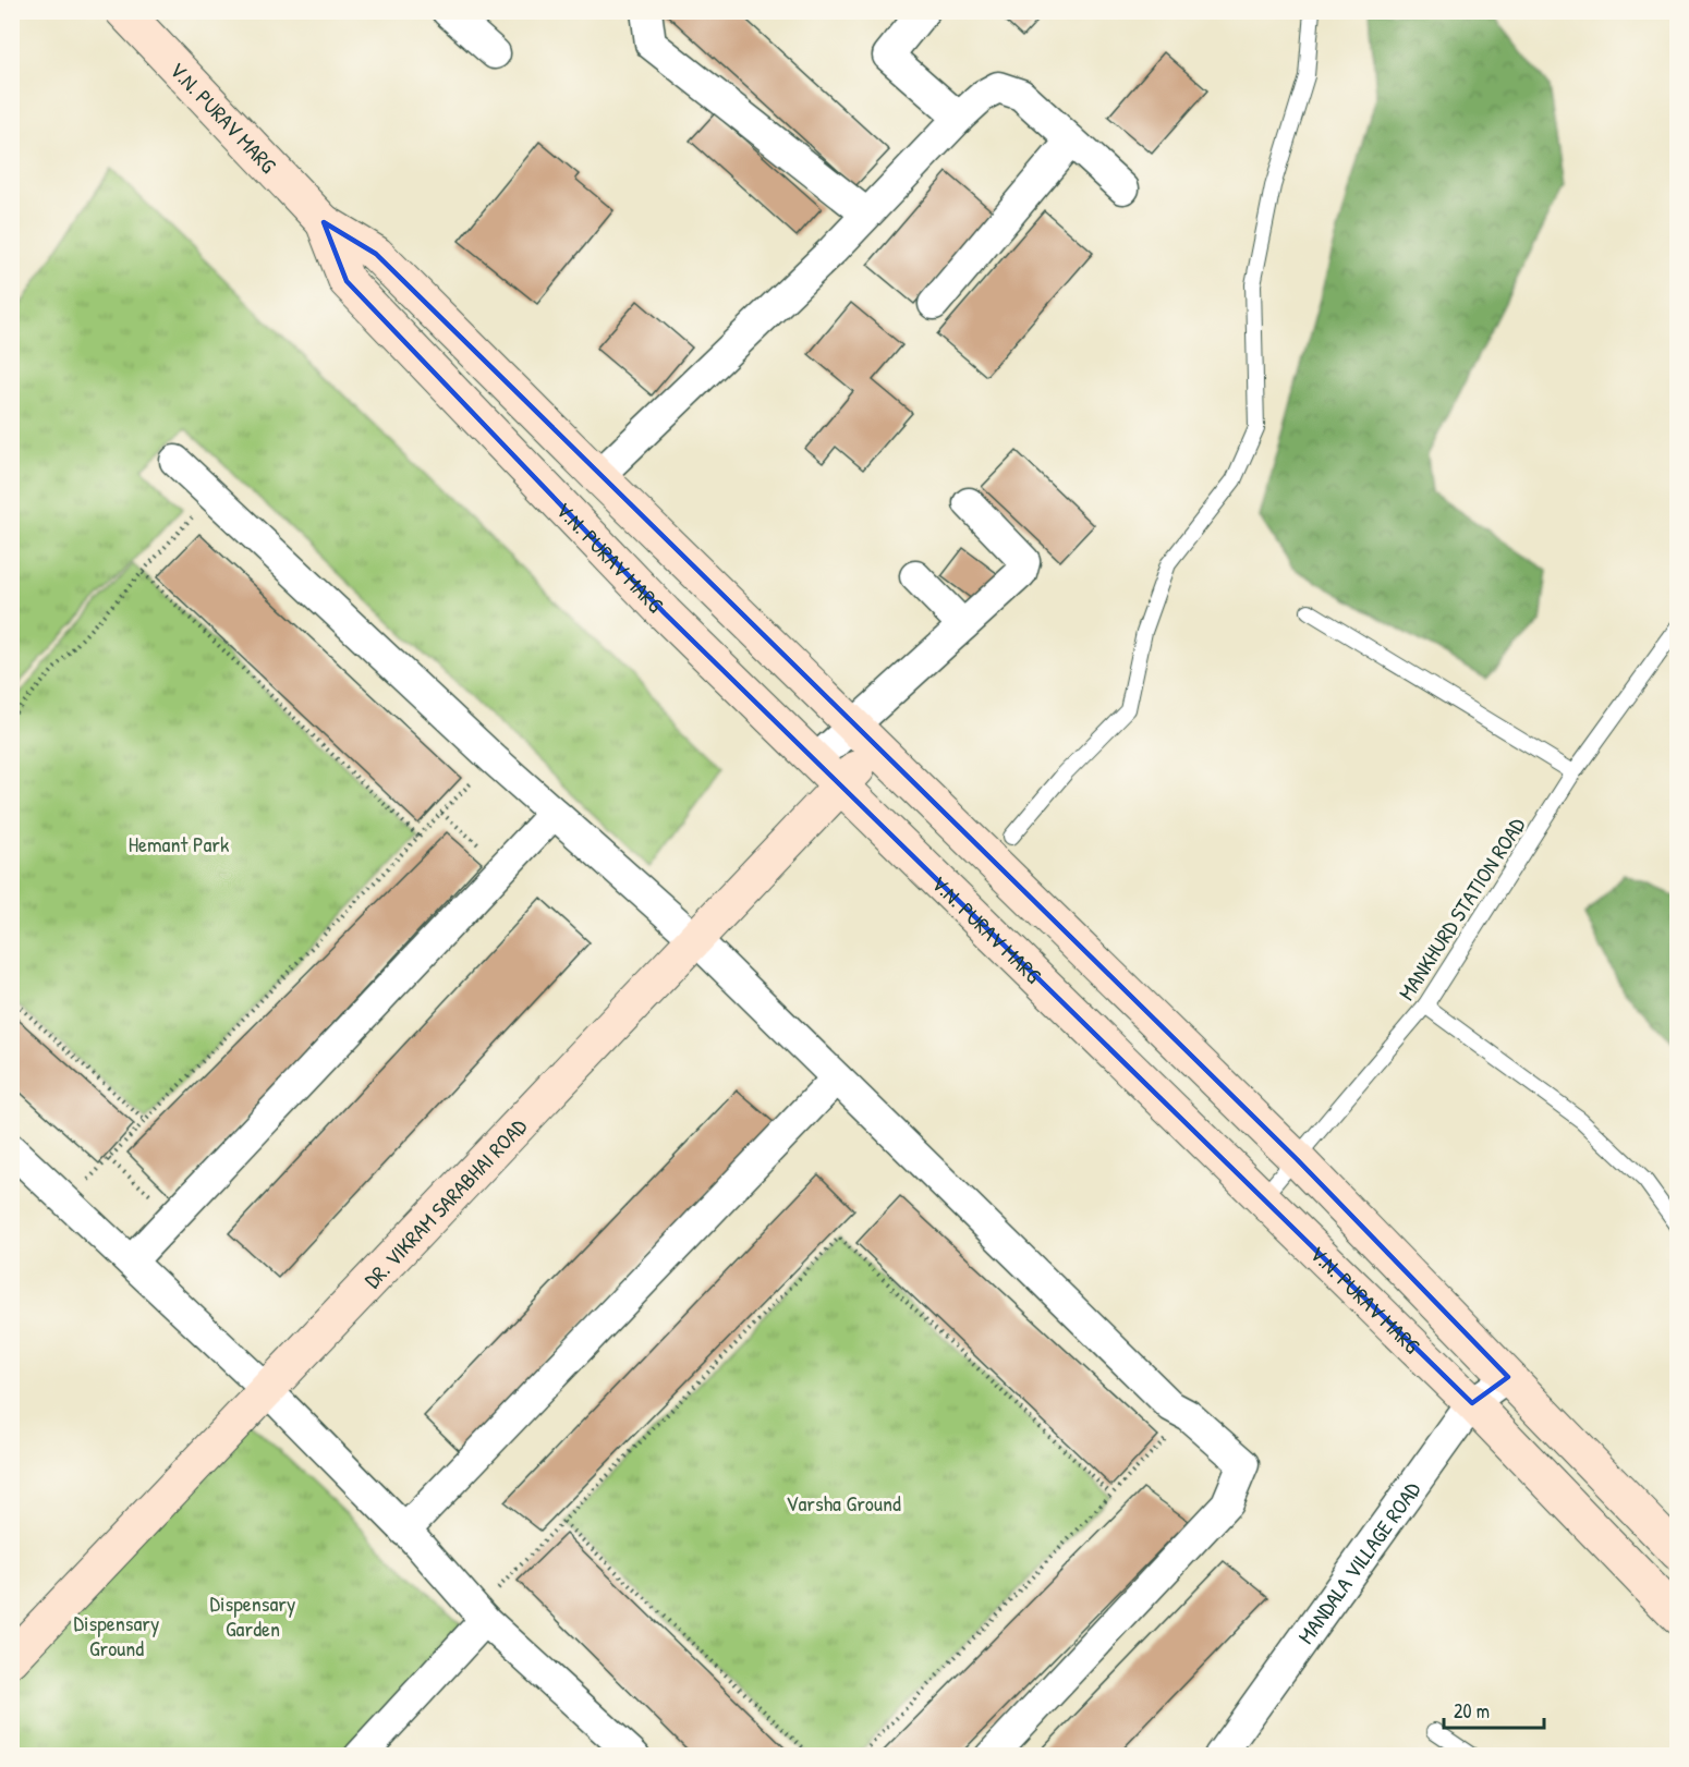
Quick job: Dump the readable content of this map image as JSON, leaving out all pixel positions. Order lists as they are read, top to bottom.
{
  "streets": {
    "street": ["V.N. PURAV MARG", "DR. VIKRAM SARABHAI ROAD", "MANDALA VILLAGE ROAD"],
    "lane": ["MANKHURD STATION ROAD"]
  },
  "crossings": [
    ["V.N. PURAV MARG", "MANKHURD STATION ROAD"],
    ["V.N. PURAV MARG", "DR. VIKRAM SARABHAI ROAD"],
    ["V.N. PURAV MARG", "MANDALA VILLAGE ROAD"]
  ],
  "parks": [
    "Hemant Park",
    "Varsha Ground",
    "Dispensary Garden",
    "Dispensary Ground"
  ],
  "scale_bar": "20 m"
}
